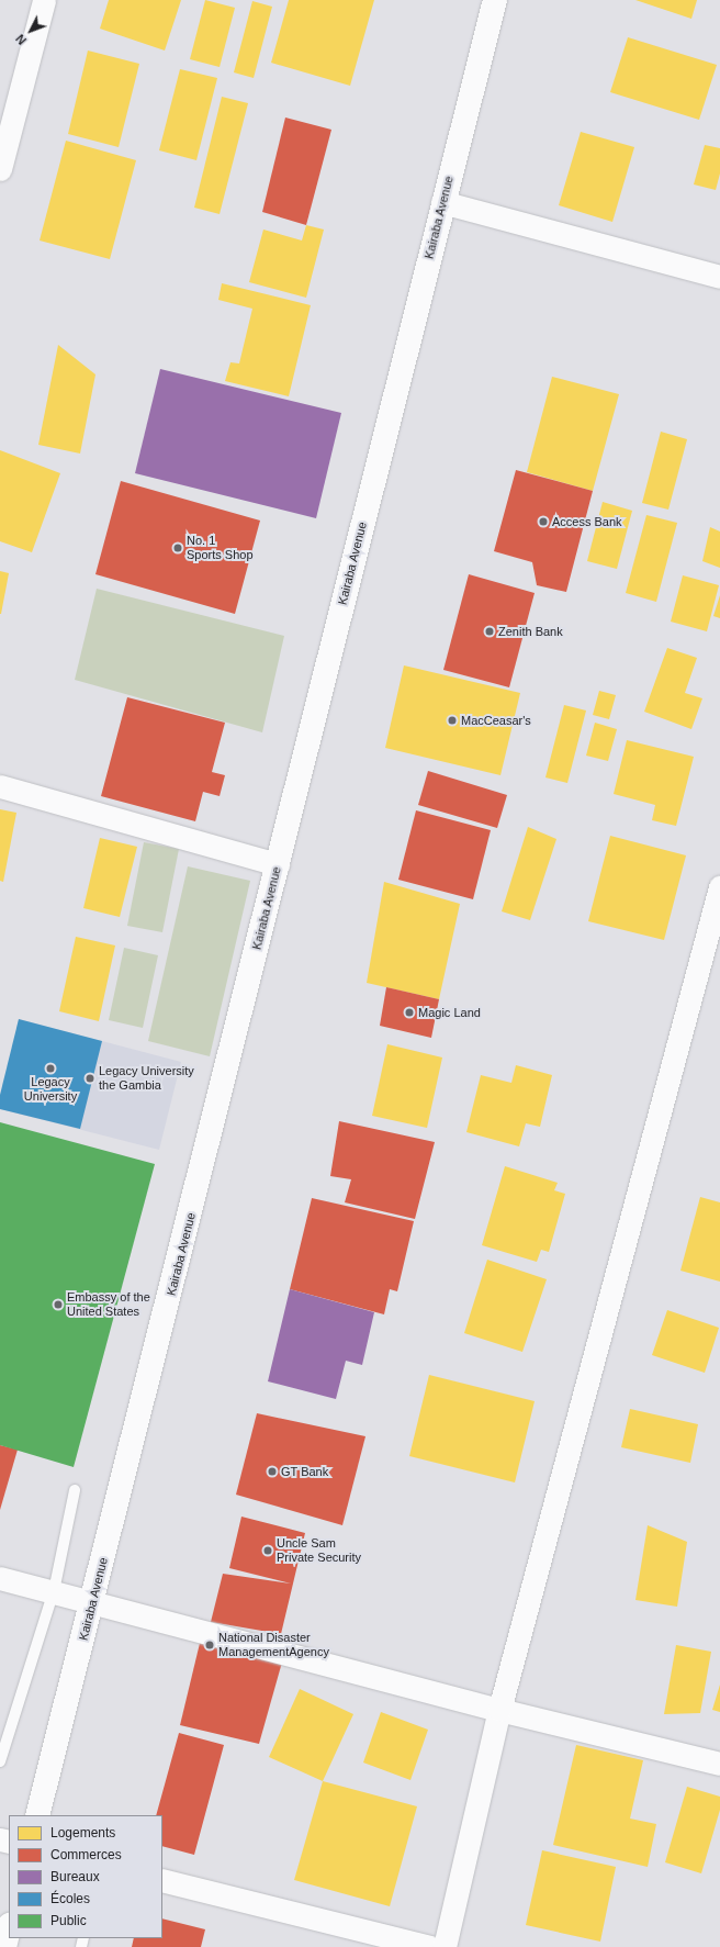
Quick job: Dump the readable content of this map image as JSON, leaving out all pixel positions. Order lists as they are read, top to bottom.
{
  "streets": {
    "street": ["Kairaba Avenue"]
  },
  "places": [
    "Access Bank",
    "No. 1 Sports Shop",
    "Zenith Bank",
    "MacCeasar's",
    "Magic Land",
    "Legacy University",
    "Legacy University the Gambia",
    "Embassy of the United States",
    "GT Bank",
    "Uncle Sam Private Security",
    "National Disaster ManagementAgency"
  ],
  "legend": [
    "Logements",
    "Commerces",
    "Bureaux",
    "Écoles",
    "Public"
  ],
  "north": "bottom left"
}
